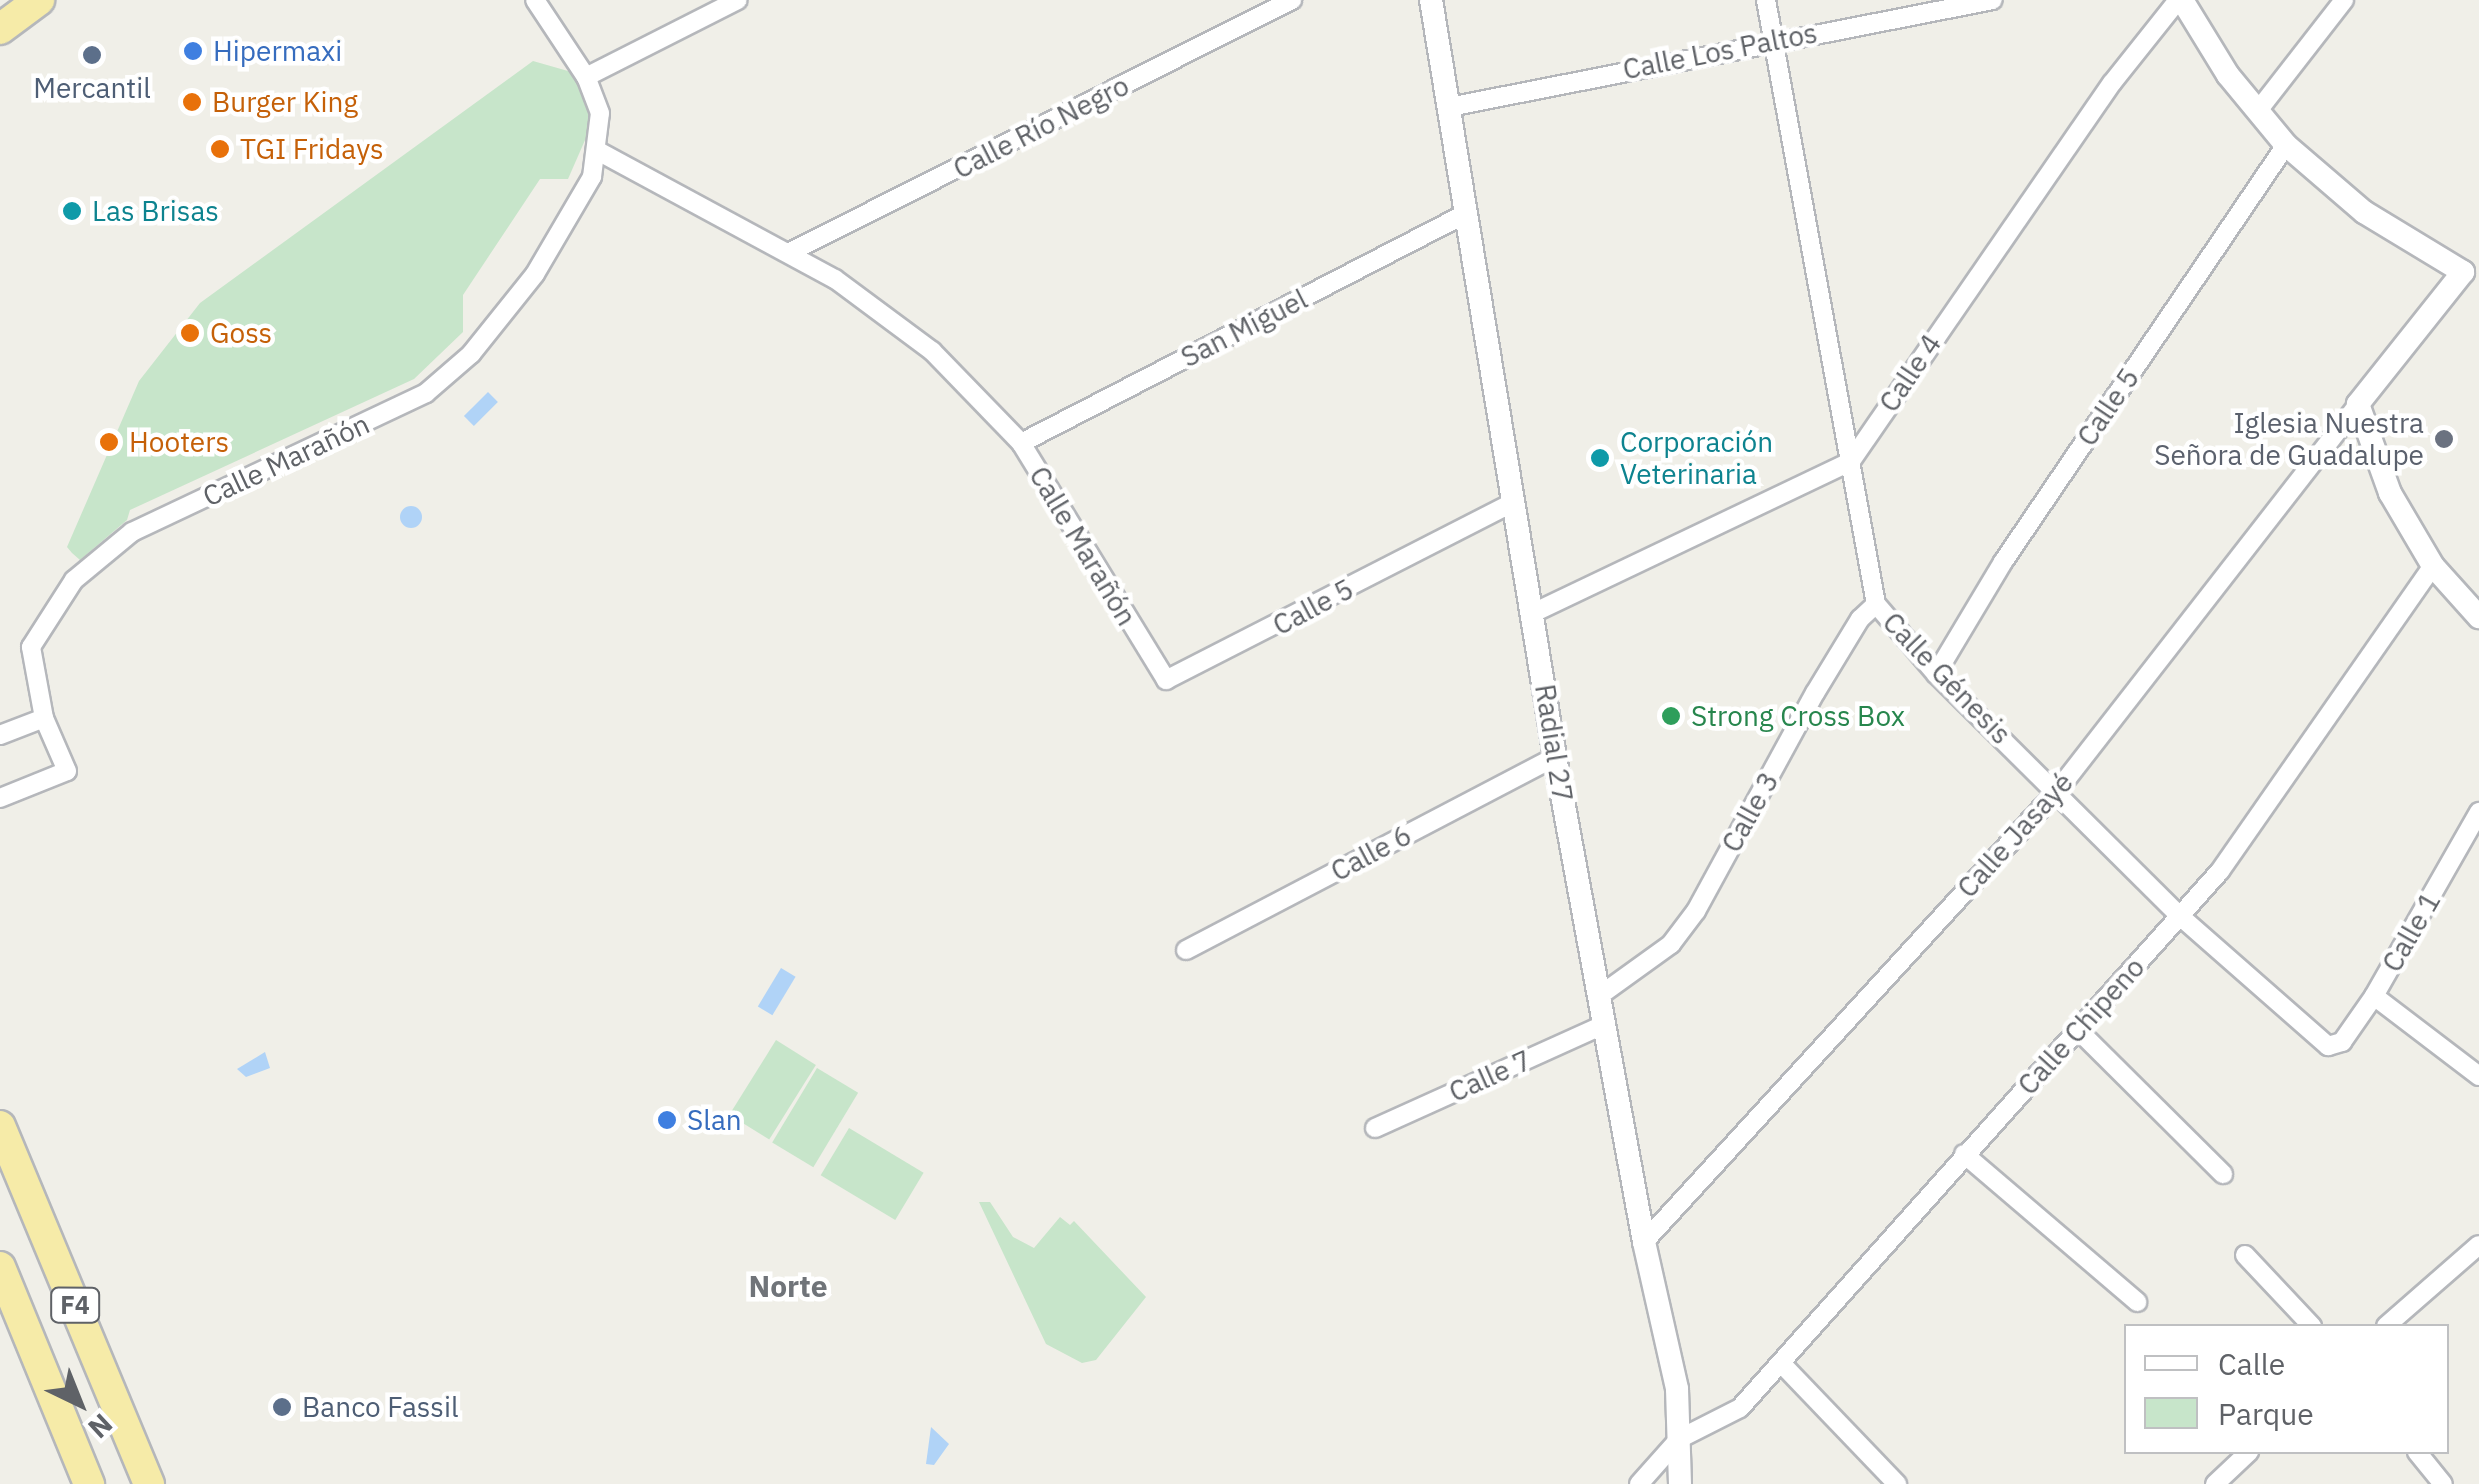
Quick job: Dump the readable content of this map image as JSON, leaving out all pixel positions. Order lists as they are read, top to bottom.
{
  "streets": {
    "highway": ["F4"],
    "street": [
      "Calle Los Paltos",
      "Calle Río Negro",
      "San Miguel",
      "Calle 4",
      "Calle 5",
      "Calle Marañón",
      "Calle Génesis",
      "Radial 27",
      "Calle 3",
      "Calle Jasayé",
      "Calle 6",
      "Calle 1",
      "Calle Chipeno",
      "Calle 7"
    ]
  },
  "crossings": [
    ["Calle Los Paltos", "Calle Génesis"],
    ["Calle Los Paltos", "Radial 27"],
    ["Calle Río Negro", "Calle Marañón"],
    ["San Miguel", "Calle Marañón"],
    ["San Miguel", "Radial 27"],
    ["Calle 4", "Calle Génesis"],
    ["Calle 4", "Radial 27"],
    ["Calle 5", "Calle Marañón"],
    ["Calle 5", "Calle Génesis"],
    ["Calle 5", "Radial 27"],
    ["Calle Génesis", "Calle 3"],
    ["Calle Génesis", "Calle Jasayé"],
    ["Calle Génesis", "Calle 1"],
    ["Calle Génesis", "Calle Chipeno"],
    ["Radial 27", "Calle 3"],
    ["Radial 27", "Calle Jasayé"],
    ["Radial 27", "Calle 6"],
    ["Radial 27", "Calle Chipeno"],
    ["Radial 27", "Calle 7"]
  ],
  "districts": ["Norte"],
  "places": [
    "Hipermaxi",
    "Mercantil",
    "Burger King",
    "TGI Fridays",
    "Las Brisas",
    "Goss",
    "Iglesia Nuestra Señora de Guadalupe",
    "Hooters",
    "Corporación Veterinaria",
    "Strong Cross Box",
    "Slan",
    "Banco Fassil"
  ],
  "legend": ["Calle", "Parque"],
  "north": "bottom right"
}
